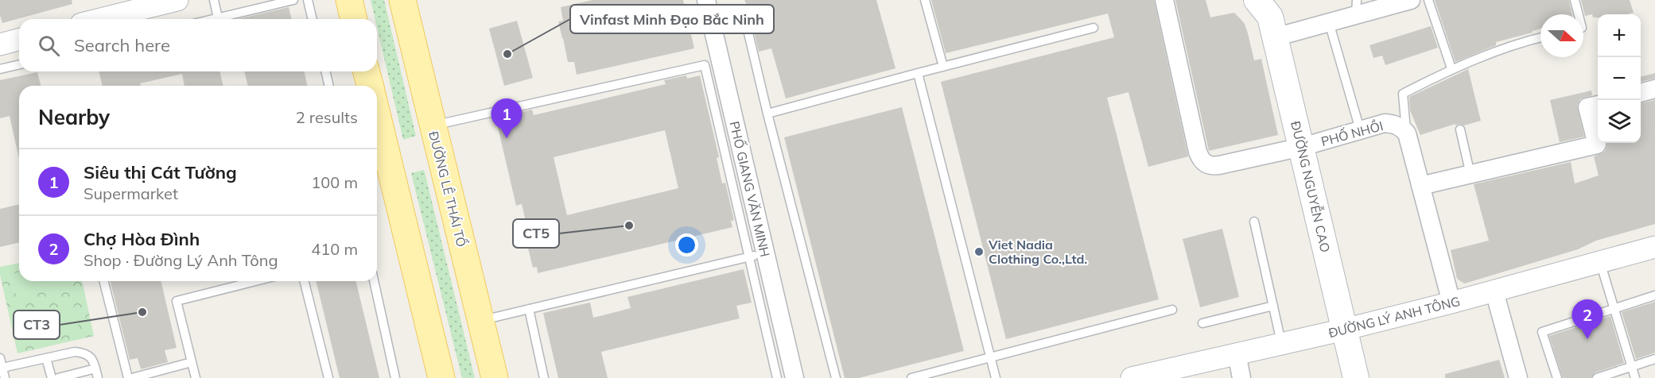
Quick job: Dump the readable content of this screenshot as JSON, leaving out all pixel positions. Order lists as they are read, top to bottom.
{
  "streets": {
    "main road": ["ĐƯỜNG NGUYỄN CAO", "ĐƯỜNG LÊ THÁI TỔ"],
    "street": ["PHỐ NHỒI", "PHỐ GIANG VĂN MINH", "ĐƯỜNG LÝ ANH TÔNG"]
  },
  "crossings": [
    ["PHỐ NHỒI", "ĐƯỜNG NGUYỄN CAO"],
    ["ĐƯỜNG NGUYỄN CAO", "ĐƯỜNG LÝ ANH TÔNG"]
  ],
  "places": [
    "Vinfast Minh Đạo Bắc Ninh",
    "CT5",
    "Viet Nadia Clothing Co.,Ltd.",
    "CT3"
  ],
  "north": "right",
  "page": {
    "map_buttons": ["+", "−"],
    "search": "Search here",
    "heading": ["Nearby", "2 results"],
    "pins": ["1", "2"],
    "list": [
      {
        "mark": "1",
        "name": "Siêu thị Cát Tường",
        "note": "Supermarket",
        "value": "100 m"
      },
      {
        "mark": "2",
        "name": "Chợ Hòa Đình",
        "note": "Shop · Đường Lý Anh Tông",
        "value": "410 m"
      }
    ]
  }
}
